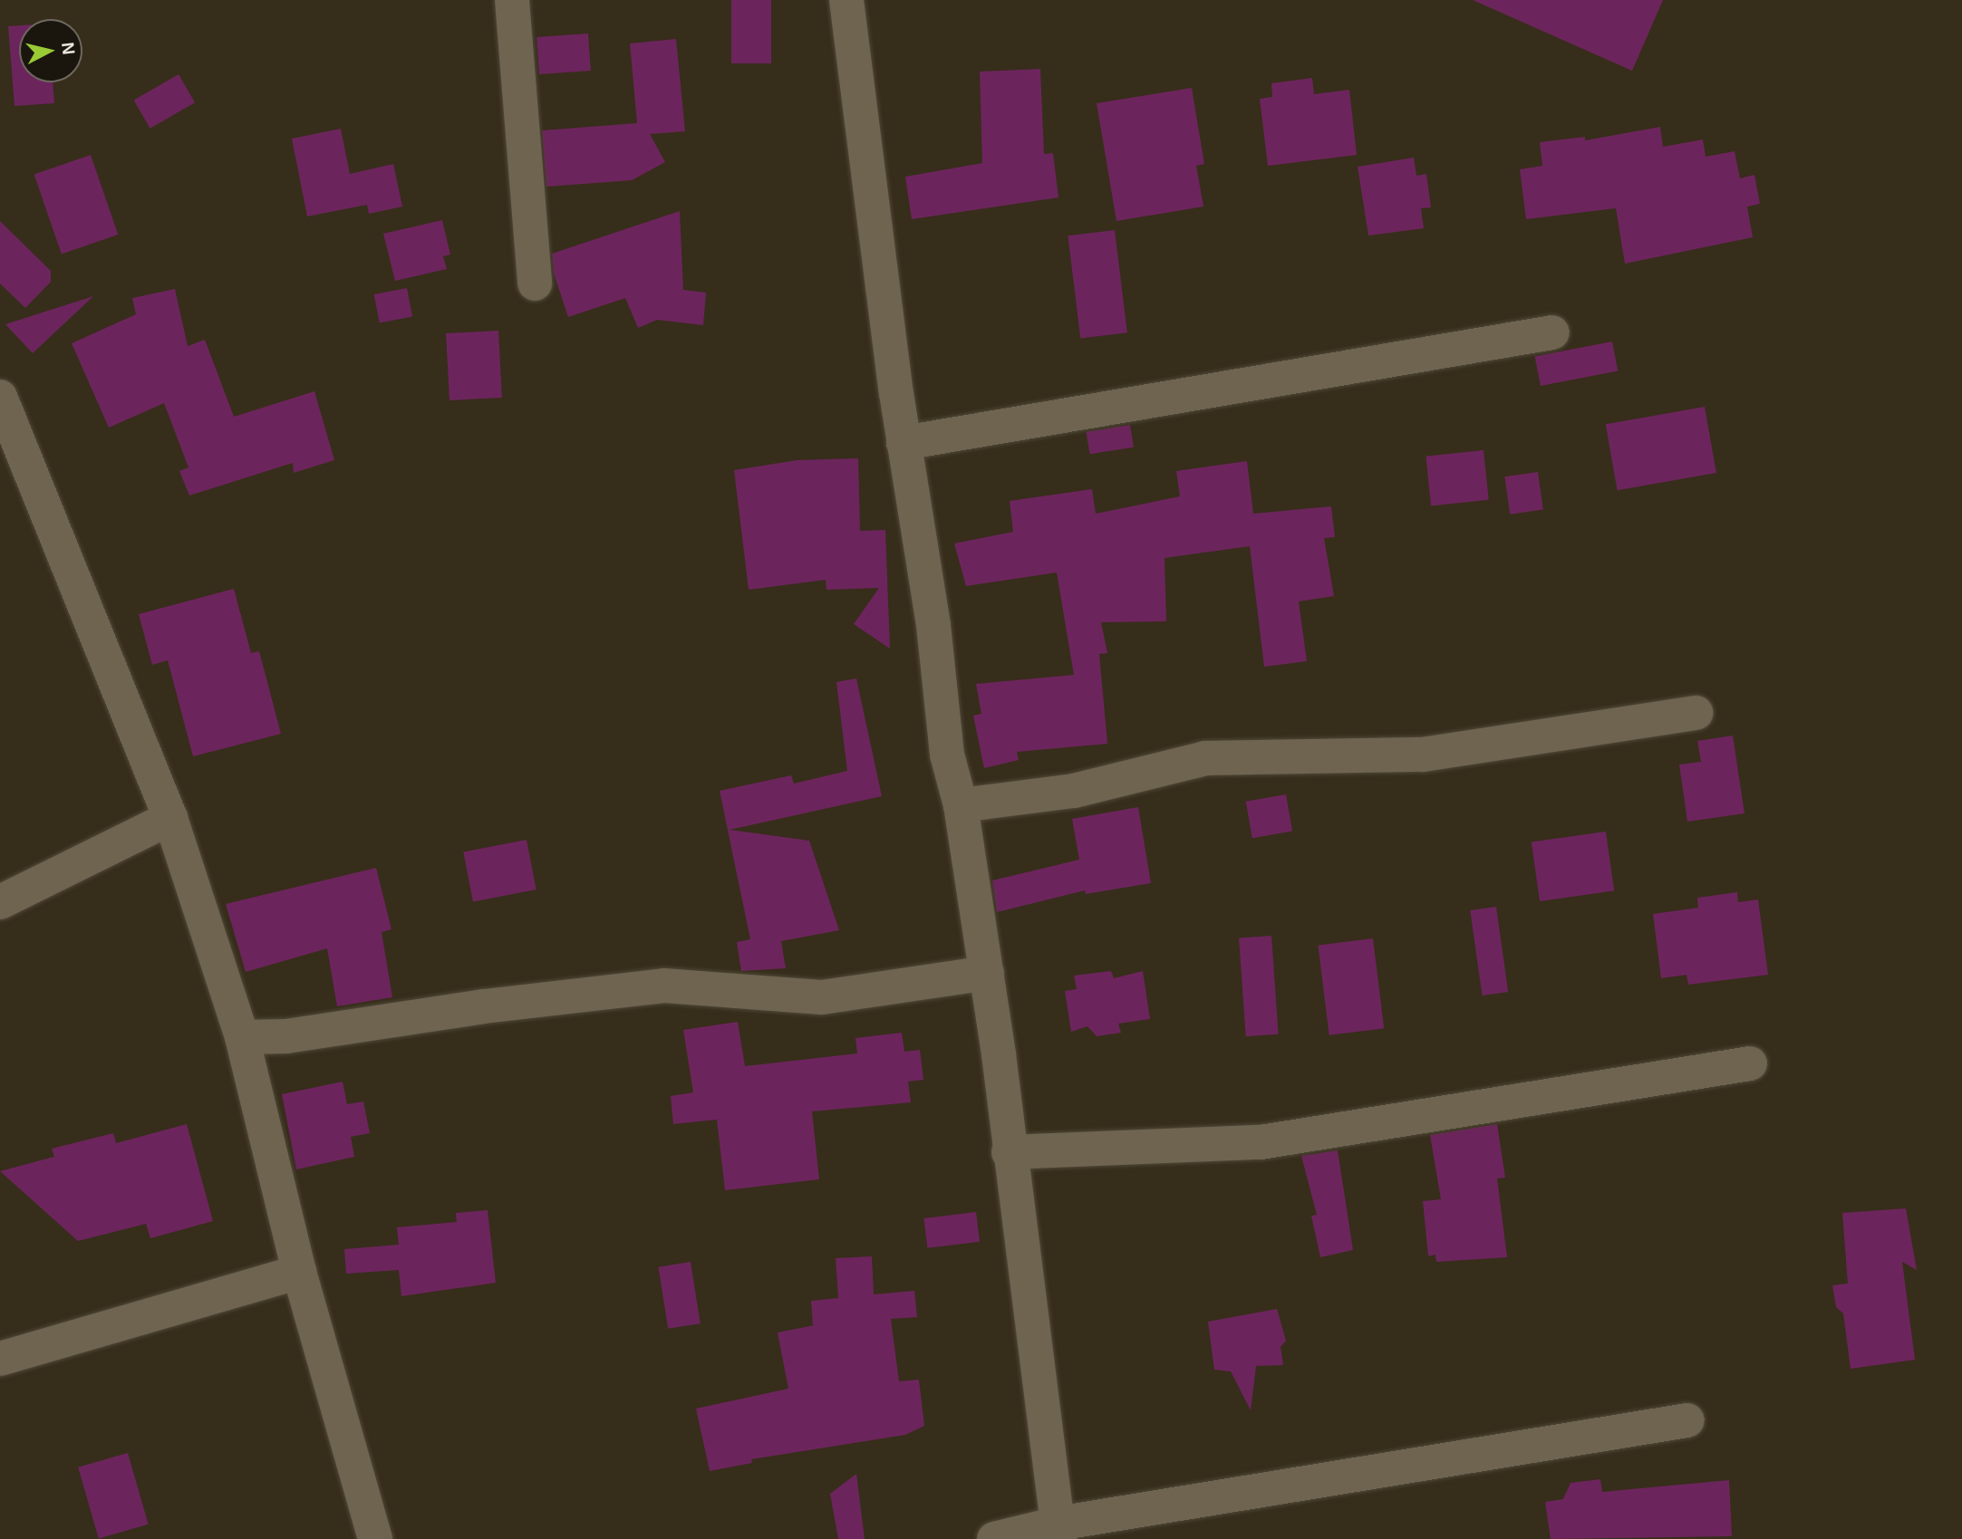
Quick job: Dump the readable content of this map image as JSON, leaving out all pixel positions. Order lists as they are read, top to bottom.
{
  "north": "right"
}
